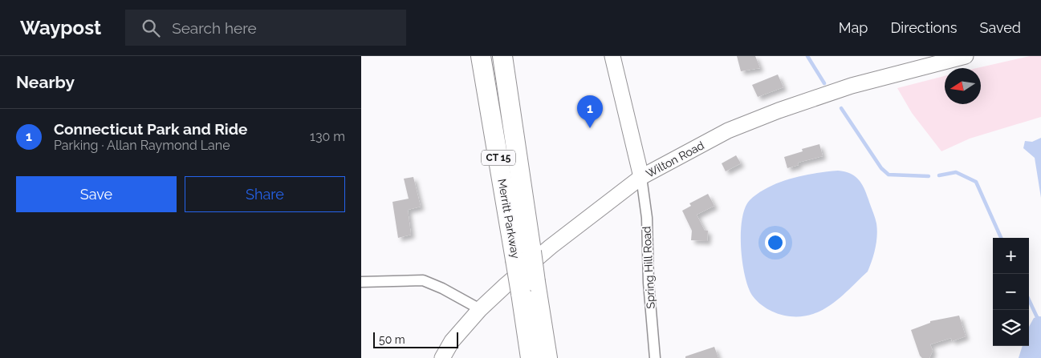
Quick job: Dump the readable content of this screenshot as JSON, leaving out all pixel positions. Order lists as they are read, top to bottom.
{
  "streets": {
    "highway": ["CT 15", "Merritt Parkway"],
    "main road": ["Wilton Road"],
    "street": ["Spring Hill Road"]
  },
  "crossings": [
    ["Wilton Road", "Spring Hill Road"]
  ],
  "scale_bar": "50 m",
  "north": "left",
  "page": {
    "header": "Waypost",
    "search": "Search here",
    "nav": ["Map", "Directions", "Saved"],
    "heading": "Nearby",
    "pins": "1",
    "list": [
      {
        "mark": "1",
        "name": "Connecticut Park and Ride",
        "note": "Parking · Allan Raymond Lane",
        "value": "130 m"
      }
    ],
    "buttons": ["Save", "Share"],
    "map_buttons": ["+", "−"],
    "scale": "50 m"
  }
}
